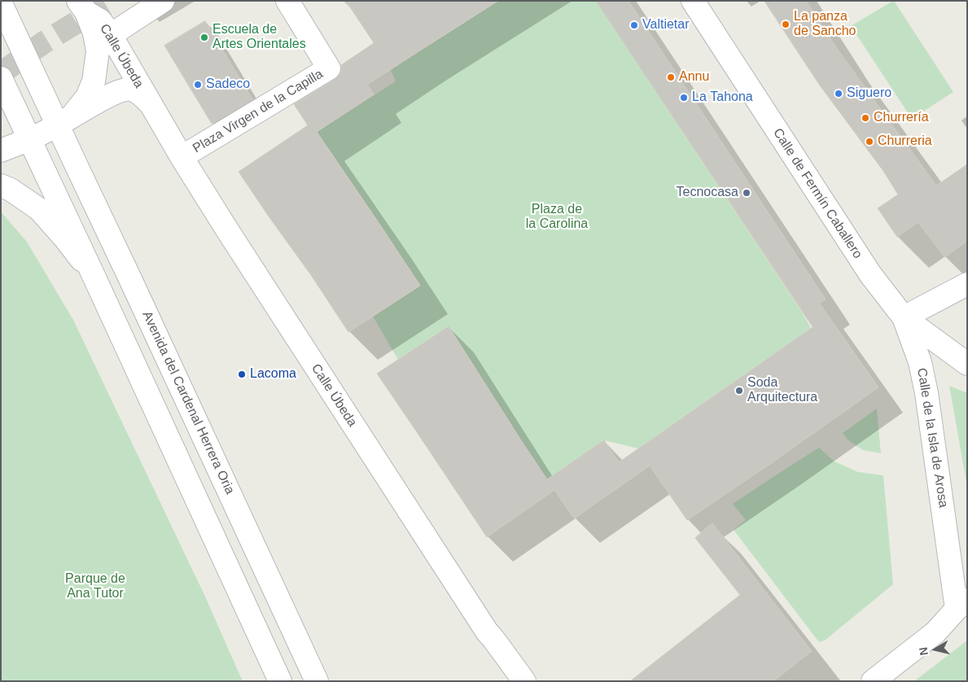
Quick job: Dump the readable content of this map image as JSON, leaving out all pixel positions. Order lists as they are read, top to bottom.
{
  "streets": {
    "street": [
      "Calle Úbeda",
      "Plaza Virgen de la Capilla",
      "Calle de Fermín Caballero",
      "Avenida del Cardenal Herrera Oria",
      "Calle de la Isla de Arosa"
    ]
  },
  "crossings": [
    ["Calle Úbeda", "Plaza Virgen de la Capilla"],
    ["Calle Úbeda", "Avenida del Cardenal Herrera Oria"],
    ["Calle de Fermín Caballero", "Calle de la Isla de Arosa"]
  ],
  "parks": ["Plaza de la Carolina", "Parque de Ana Tutor"],
  "places": [
    "La panza de Sancho",
    "Valtietar",
    "Escuela de Artes Orientales",
    "Annu",
    "Sadeco",
    "Siguero",
    "La Tahona",
    "Churrería",
    "Churreria",
    "Tecnocasa",
    "Lacoma",
    "Soda Arquitectura"
  ],
  "north": "left"
}
